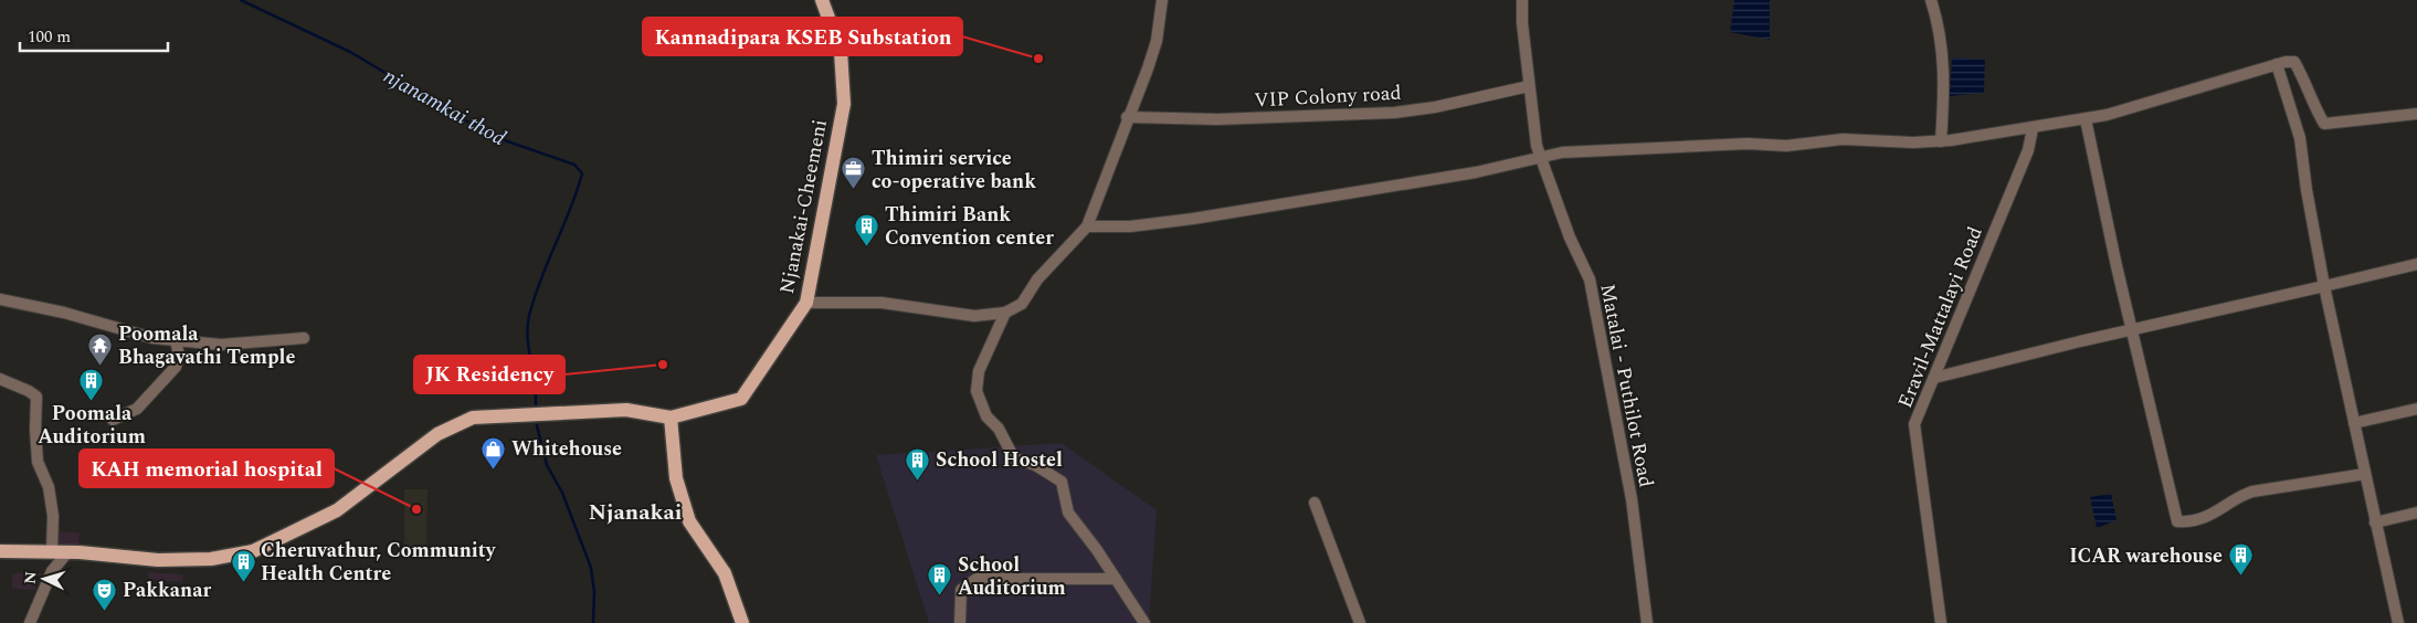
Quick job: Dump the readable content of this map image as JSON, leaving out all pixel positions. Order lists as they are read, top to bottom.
{
  "streets": {
    "main road": ["Njanakai-Cheemeni"],
    "street": ["VIP Colony road", "Eravil-Mattalayi Road", "Matalai - Puthilot Road"]
  },
  "crossings": [
    ["VIP Colony road", "Matalai - Puthilot Road"]
  ],
  "districts": ["Njanakai"],
  "water": ["njanamkai thod"],
  "places": {
    "other": ["Kannadipara KSEB Substation", "JK Residency", "KAH memorial hospital"],
    "office": ["Thimiri service co-operative bank"],
    "building": [
      "Thimiri Bank Convention center",
      "Poomala Auditorium",
      "School Hostel",
      "ICAR warehouse",
      "Cheruvathur, Community Health Centre",
      "School Auditorium"
    ],
    "temple": ["Poomala Bhagavathi Temple"],
    "shop": ["Whitehouse"],
    "theatre": ["Pakkanar"]
  },
  "scale_bar": "100 m",
  "north": "left"
}
